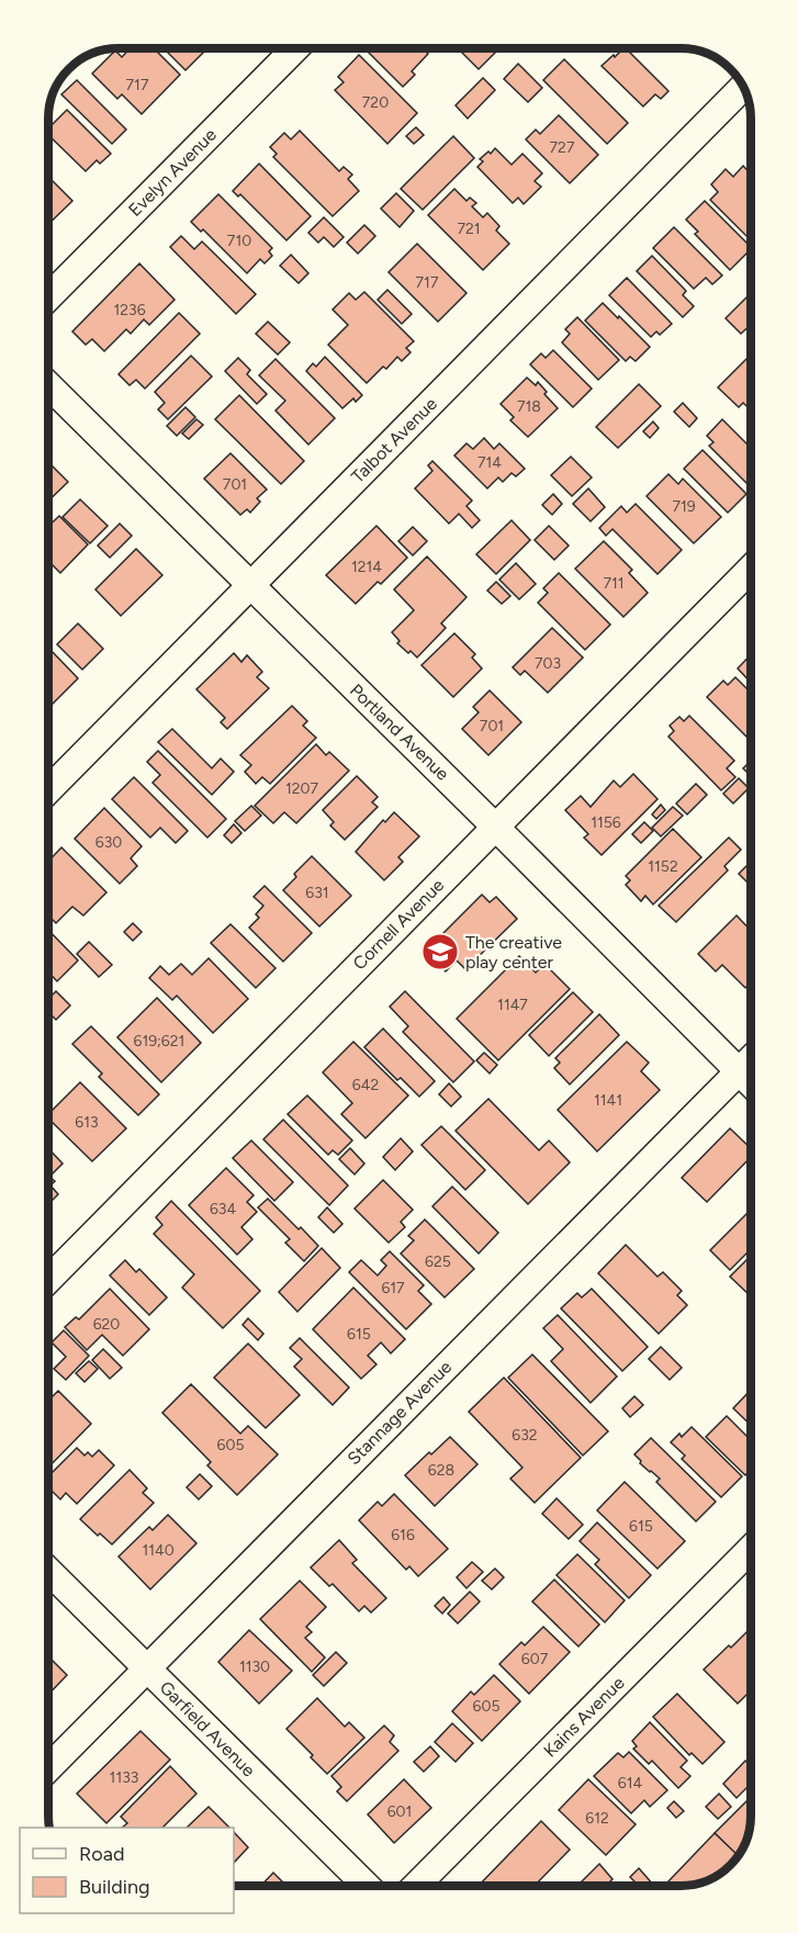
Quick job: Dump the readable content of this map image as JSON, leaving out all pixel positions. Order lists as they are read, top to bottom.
{
  "streets": {
    "street": [
      "Evelyn Avenue",
      "Talbot Avenue",
      "Portland Avenue",
      "Cornell Avenue",
      "Stannage Avenue",
      "Kains Avenue",
      "Garfield Avenue"
    ]
  },
  "crossings": [
    ["Talbot Avenue", "Portland Avenue"],
    ["Portland Avenue", "Cornell Avenue"],
    ["Portland Avenue", "Stannage Avenue"],
    ["Stannage Avenue", "Garfield Avenue"]
  ],
  "places": {
    "school or university": ["The creative play center"]
  },
  "house_numbers": [
    "717",
    "720",
    "727",
    "721",
    "710",
    "717",
    "1236",
    "718",
    "714",
    "701",
    "719",
    "1214",
    "711",
    "703",
    "701",
    "1207",
    "1156",
    "630",
    "1152",
    "631",
    "1147",
    "619;621",
    "642",
    "1141",
    "613",
    "634",
    "625",
    "617",
    "620",
    "615",
    "632",
    "605",
    "628",
    "615",
    "616",
    "1140",
    "607",
    "1130",
    "605",
    "1133",
    "614",
    "601",
    "612"
  ],
  "legend": ["Road", "Building"]
}
